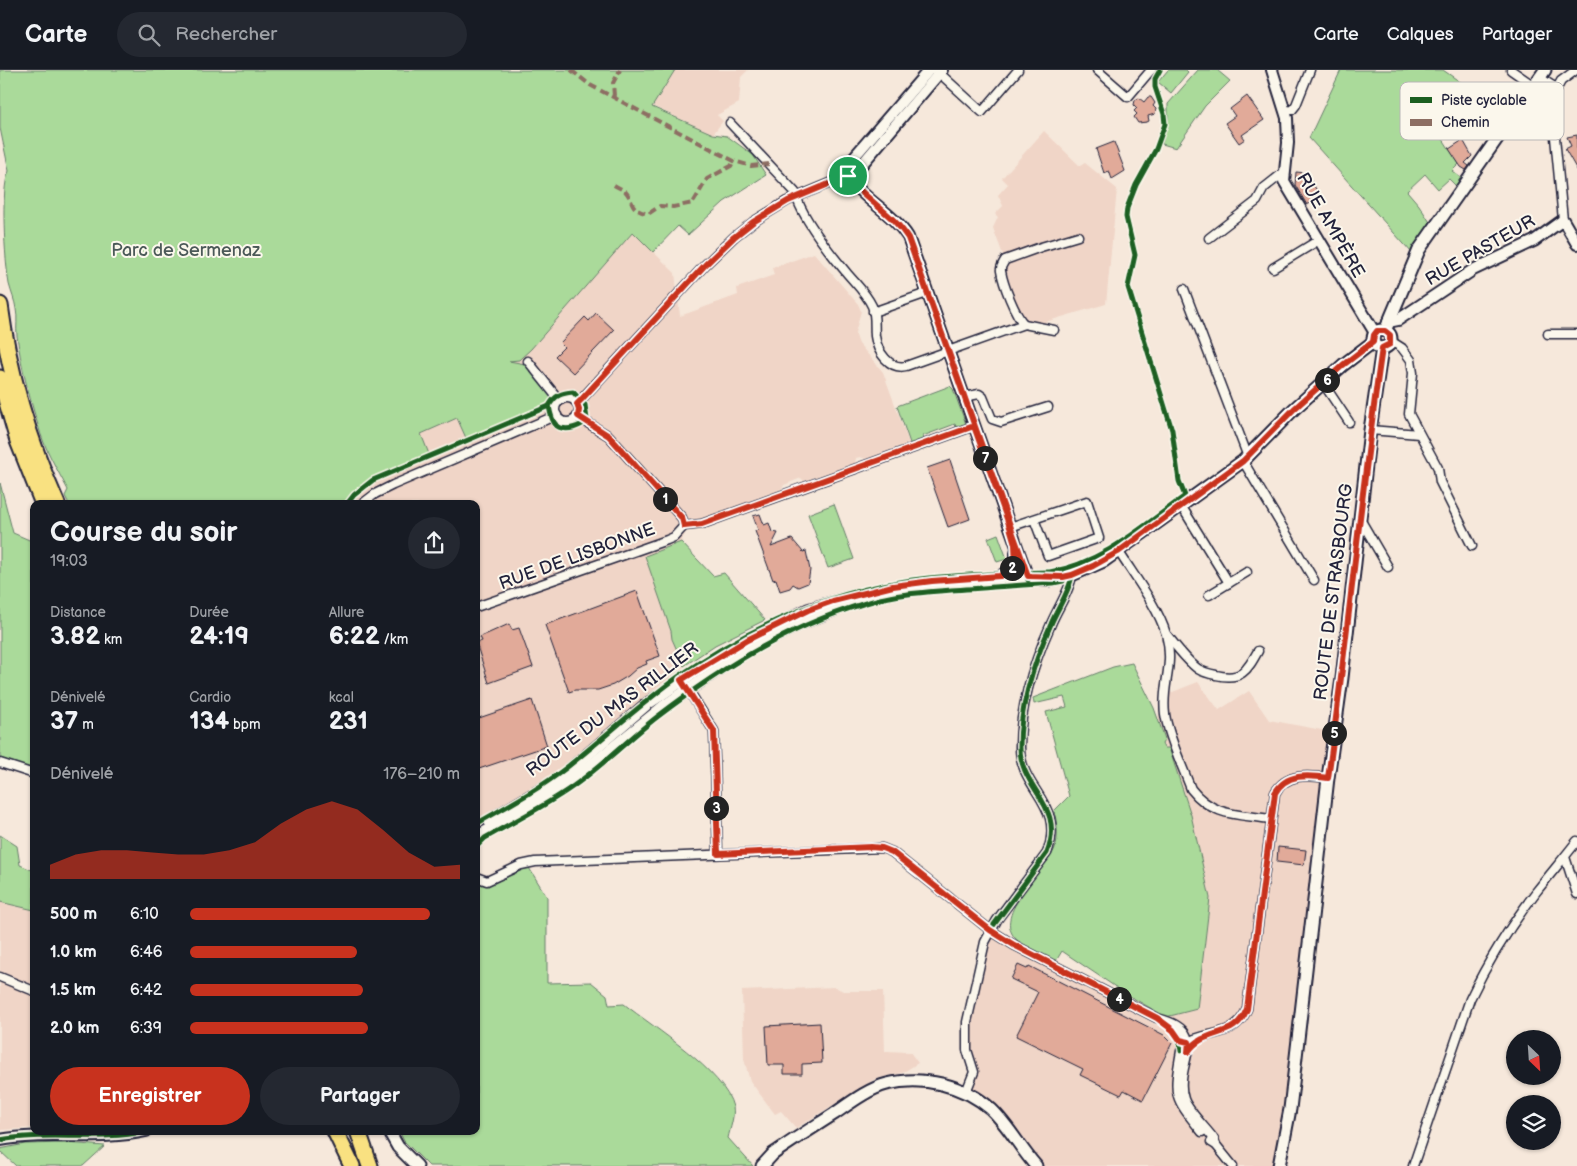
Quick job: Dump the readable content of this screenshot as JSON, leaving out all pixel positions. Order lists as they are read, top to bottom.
{
  "streets": {
    "main road": ["ROUTE DE STRASBOURG", "ROUTE DU MAS RILLIER"],
    "street": ["RUE AMPÈRE", "RUE PASTEUR", "RUE DE LISBONNE"]
  },
  "crossings": [
    ["RUE AMPÈRE", "RUE PASTEUR"],
    ["RUE AMPÈRE", "ROUTE DE STRASBOURG"],
    ["RUE AMPÈRE", "ROUTE DU MAS RILLIER"],
    ["RUE PASTEUR", "ROUTE DE STRASBOURG"],
    ["RUE PASTEUR", "ROUTE DU MAS RILLIER"],
    ["ROUTE DE STRASBOURG", "ROUTE DU MAS RILLIER"]
  ],
  "parks": ["Parc de Sermenaz"],
  "legend": ["Piste cyclable", "Chemin"],
  "north": "bottom right",
  "page": {
    "header": "Carte",
    "search": "Rechercher",
    "nav": ["Carte", "Calques", "Partager"],
    "pins": [
      "6",
      "7",
      "1",
      "2",
      "5",
      "3",
      "4"
    ],
    "heading": ["Course du soir", "19:03"],
    "stats": [
      ["Distance", "3.82 km"],
      ["Durée", "24:19"],
      ["Allure", "6:22 /km"],
      ["Dénivelé", "37 m"],
      ["Cardio", "134 bpm"],
      ["kcal", "231"]
    ],
    "chart": ["Dénivelé", "176–210 m"],
    "list": [
      {
        "name": "500 m",
        "note": "6:10"
      },
      {
        "name": "1.0 km",
        "note": "6:46"
      },
      {
        "name": "1.5 km",
        "note": "6:42"
      },
      {
        "name": "2.0 km",
        "note": "6:39"
      }
    ],
    "buttons": ["Enregistrer", "Partager"]
  }
}
